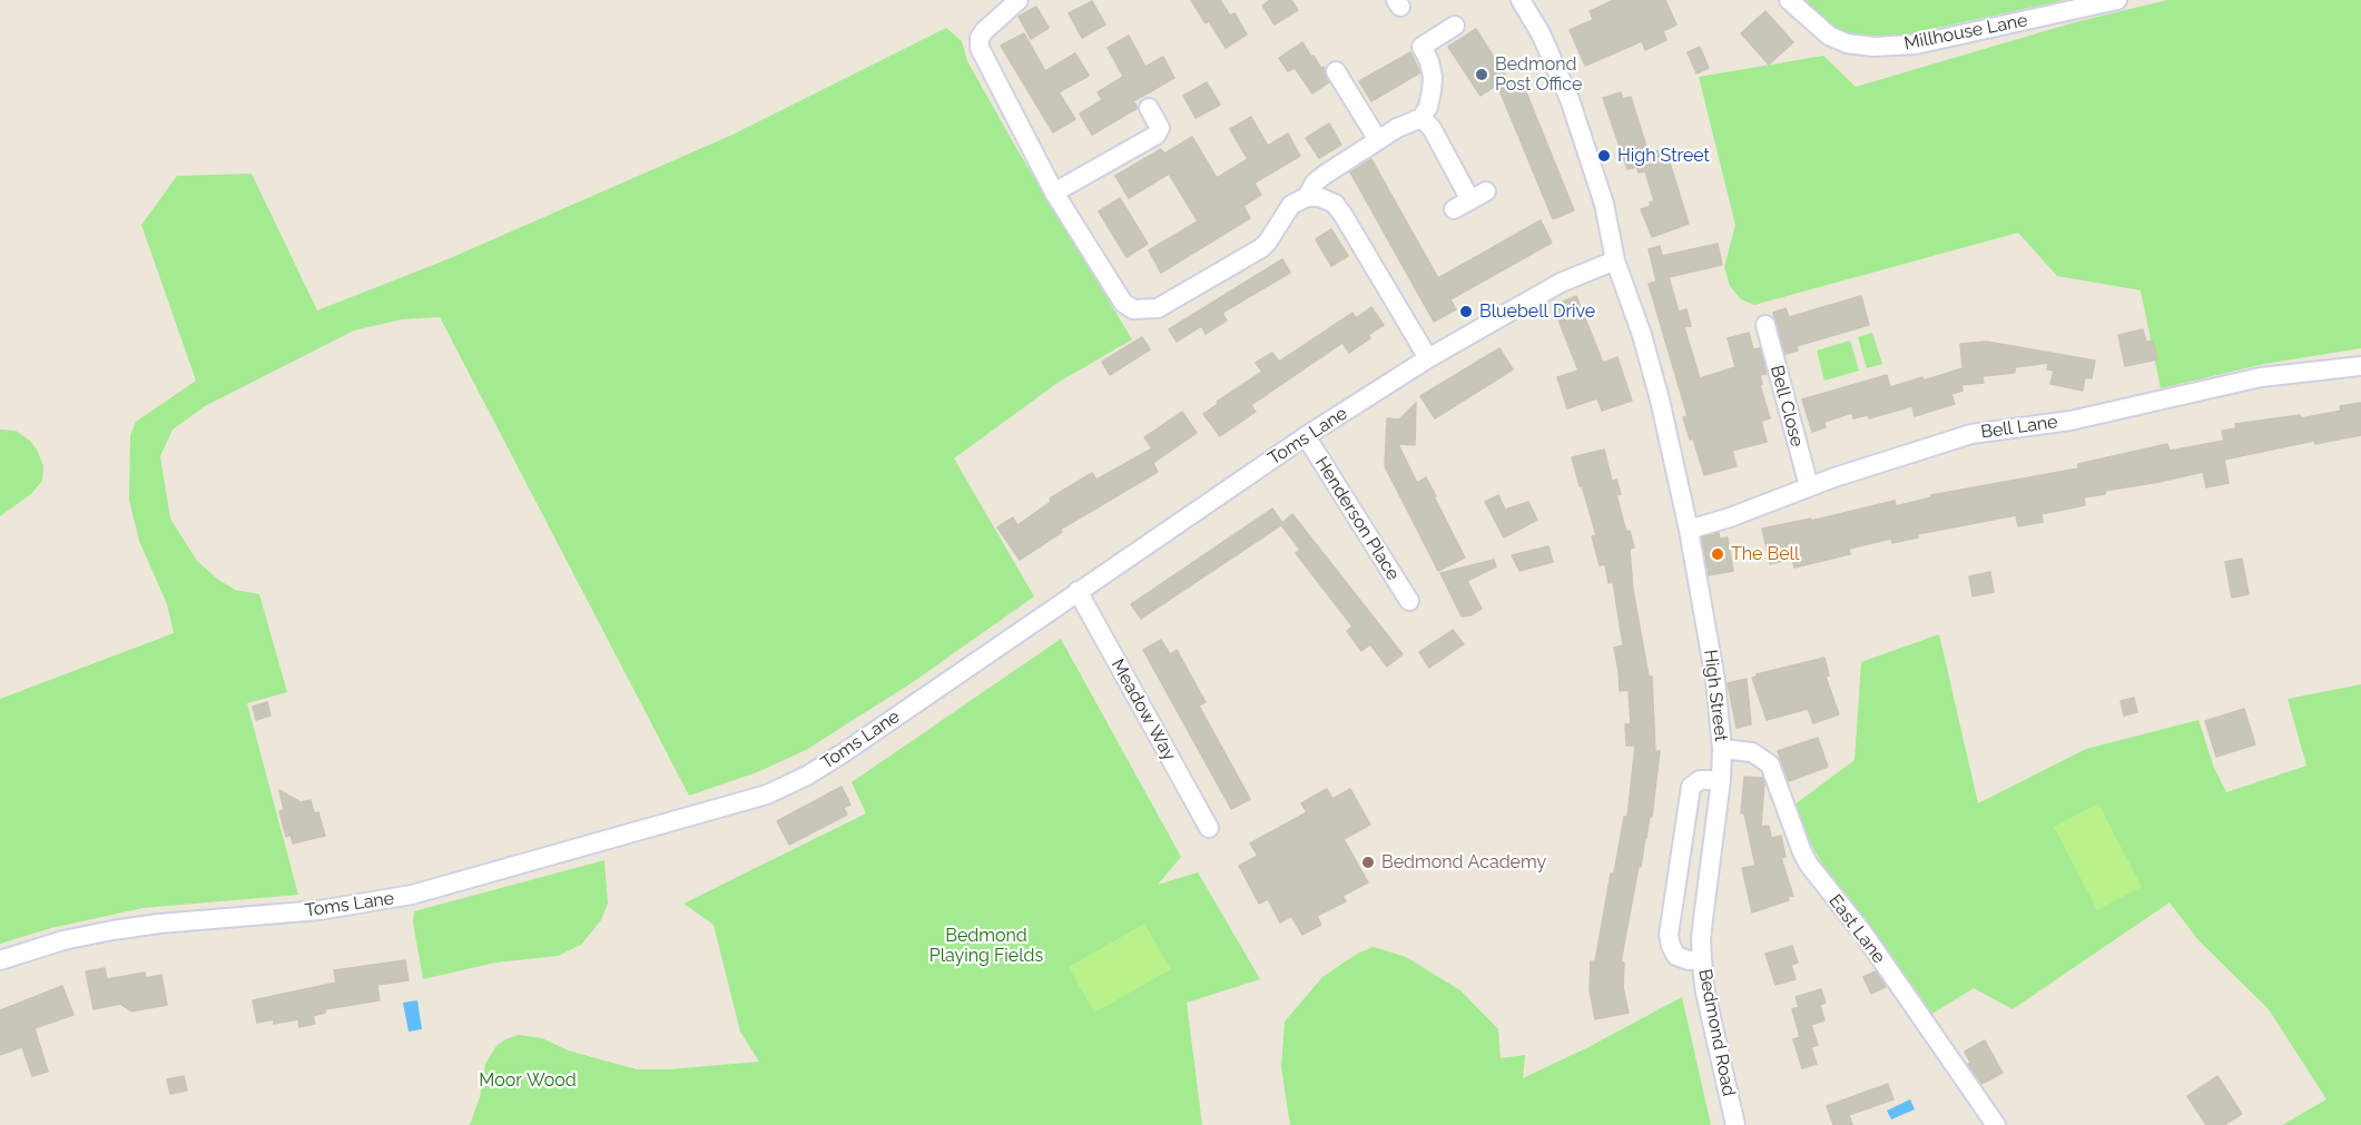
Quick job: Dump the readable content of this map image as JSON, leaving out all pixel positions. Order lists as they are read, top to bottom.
{
  "streets": {
    "street": [
      "Millhouse Lane",
      "Bell Close",
      "Bell Lane",
      "Toms Lane",
      "Henderson Place",
      "High Street",
      "Meadow Way",
      "East Lane",
      "Bedmond Road"
    ]
  },
  "crossings": [
    ["Bell Close", "Bell Lane"],
    ["Bell Lane", "High Street"],
    ["Toms Lane", "Henderson Place"],
    ["Toms Lane", "High Street"],
    ["Toms Lane", "Meadow Way"],
    ["High Street", "East Lane"],
    ["High Street", "Bedmond Road"]
  ],
  "parks": ["Bedmond Playing Fields", "Moor Wood"],
  "places": [
    "Bedmond Post Office",
    "High Street",
    "Bluebell Drive",
    "The Bell",
    "Bedmond Academy"
  ]
}
